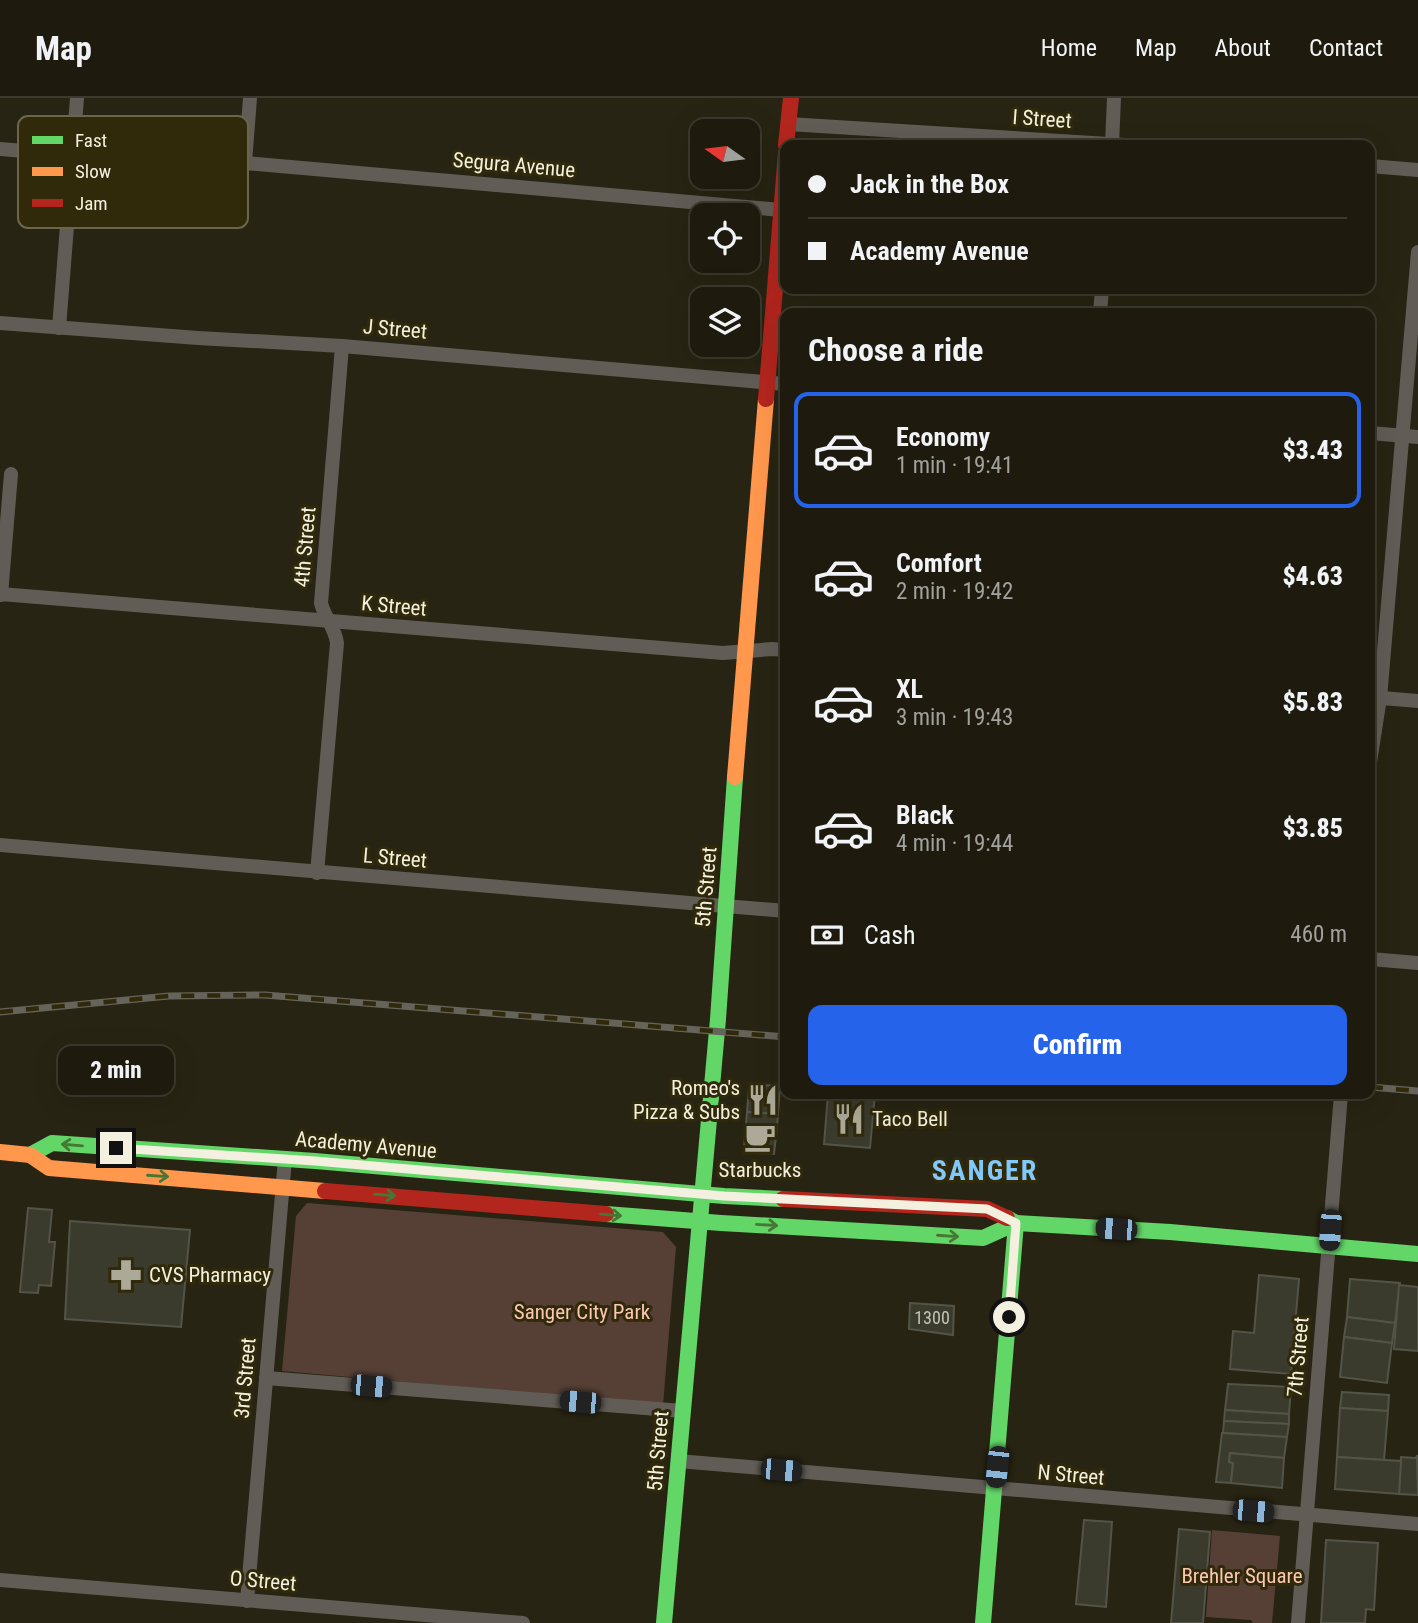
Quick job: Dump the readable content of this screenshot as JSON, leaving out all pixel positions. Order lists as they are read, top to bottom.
{
  "streets": {
    "main road": ["5th Street", "Academy Avenue"],
    "street": [
      "I Street",
      "Segura Avenue",
      "J Street",
      "4th Street",
      "K Street",
      "L Street",
      "7th Street",
      "3rd Street",
      "N Street",
      "O Street"
    ]
  },
  "crossings": [
    ["J Street", "4th Street"],
    ["J Street", "5th Street"],
    ["4th Street", "K Street"],
    ["4th Street", "L Street"],
    ["K Street", "5th Street"],
    ["L Street", "5th Street"],
    ["5th Street", "Academy Avenue"],
    ["5th Street", "N Street"],
    ["Academy Avenue", "3rd Street"],
    ["7th Street", "N Street"],
    ["3rd Street", "O Street"]
  ],
  "districts": ["SANGER"],
  "parks": ["Sanger City Park", "Brehler Square"],
  "places": {
    "restaurant": ["Romeo's Pizza & Subs", "Taco Bell"],
    "cafe": ["Starbucks"],
    "pharmacy": ["CVS Pharmacy"]
  },
  "house_numbers": ["1300"],
  "legend": ["Fast", "Slow", "Jam"],
  "north": "left",
  "page": {
    "header": "Map",
    "nav": [
      "Home",
      "Map",
      "About",
      "Contact"
    ],
    "banner": ["Jack in the Box", "Academy Avenue"],
    "heading": "Choose a ride",
    "list": [
      {
        "name": "Economy",
        "note": "1 min · 19:41",
        "value": "$3.43"
      },
      {
        "name": "Comfort",
        "note": "2 min · 19:42",
        "value": "$4.63"
      },
      {
        "name": "XL",
        "note": "3 min · 19:43",
        "value": "$5.83"
      },
      {
        "name": "Black",
        "note": "4 min · 19:44",
        "value": "$3.85"
      }
    ],
    "pay": ["Cash", "460 m"],
    "buttons": "Confirm",
    "bubble": "2 min"
  }
}
